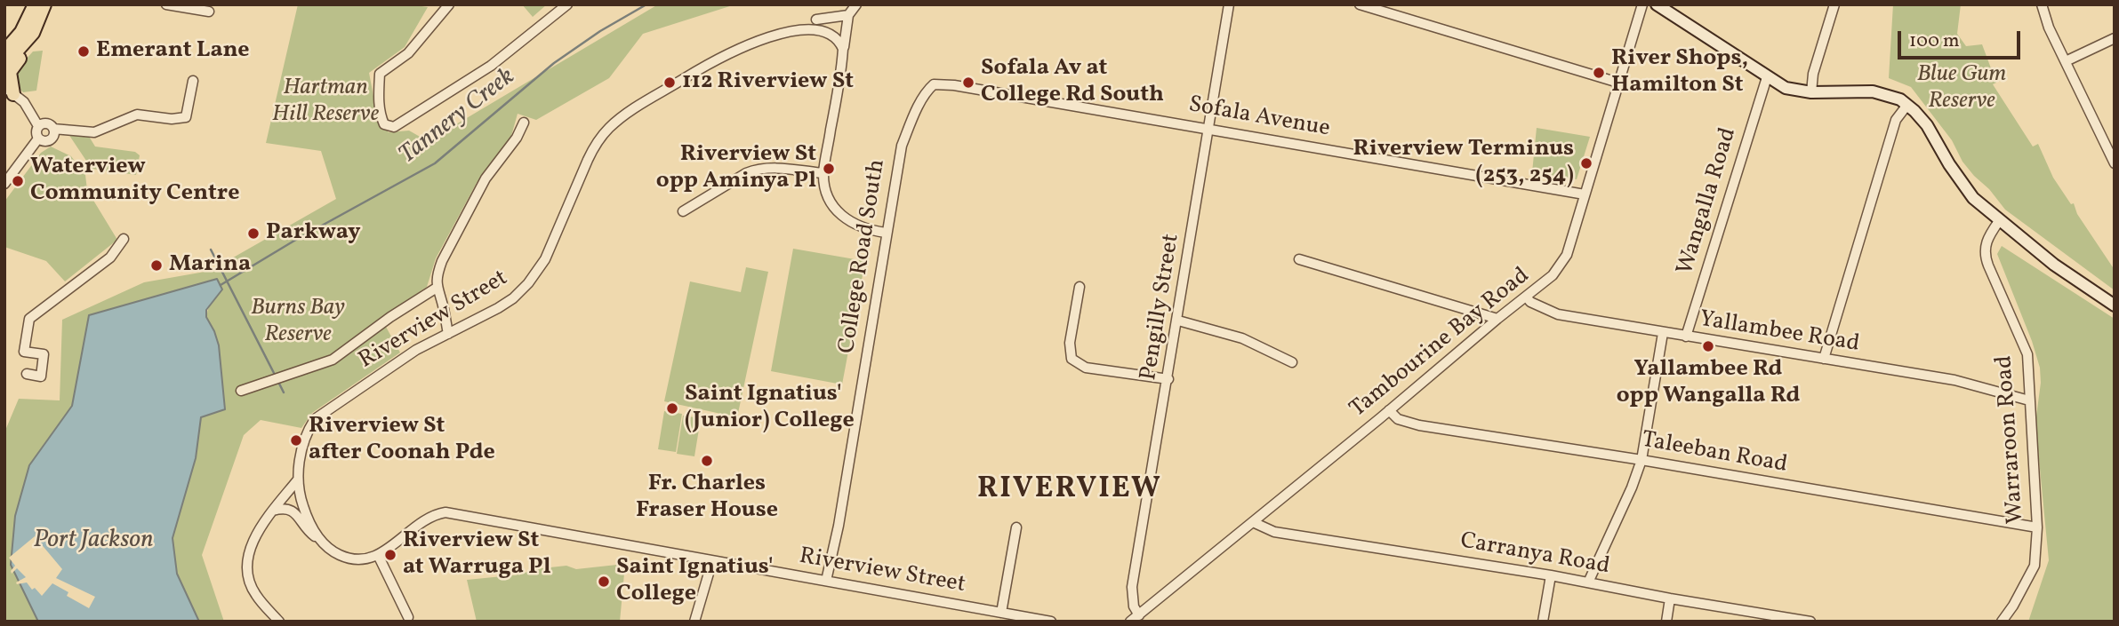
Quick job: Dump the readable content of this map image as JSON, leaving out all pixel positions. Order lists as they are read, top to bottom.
{
  "streets": {
    "street": [
      "Sofala Avenue",
      "Wangalla Road",
      "College Road South",
      "Pengilly Street",
      "Riverview Street",
      "Yallambee Road",
      "Tambourine Bay Road",
      "Warraroon Road",
      "Taleeban Road",
      "Carranya Road"
    ]
  },
  "crossings": [
    ["Sofala Avenue", "College Road South"],
    ["Sofala Avenue", "Pengilly Street"],
    ["Sofala Avenue", "Tambourine Bay Road"],
    ["Wangalla Road", "Yallambee Road"],
    ["College Road South", "Riverview Street"],
    ["Pengilly Street", "Tambourine Bay Road"],
    ["Yallambee Road", "Tambourine Bay Road"],
    ["Yallambee Road", "Warraroon Road"],
    ["Tambourine Bay Road", "Taleeban Road"],
    ["Tambourine Bay Road", "Carranya Road"],
    ["Warraroon Road", "Taleeban Road"]
  ],
  "districts": ["RIVERVIEW"],
  "water": ["Tannery Creek", "Port Jackson"],
  "parks": ["Blue Gum Reserve", "Hartman Hill Reserve", "Burns Bay Reserve"],
  "places": [
    "Emerant Lane",
    "River Shops, Hamilton St",
    "112 Riverview St",
    "Sofala Av at College Rd South",
    "Riverview Terminus (253, 254)",
    "Riverview St opp Aminya Pl",
    "Waterview Community Centre",
    "Parkway",
    "Marina",
    "Yallambee Rd opp Wangalla Rd",
    "Saint Ignatius' (Junior) College",
    "Riverview St after Coonah Pde",
    "Fr. Charles Fraser House",
    "Riverview St at Warruga Pl",
    "Saint Ignatius' College"
  ],
  "scale_bar": "100 m"
}
